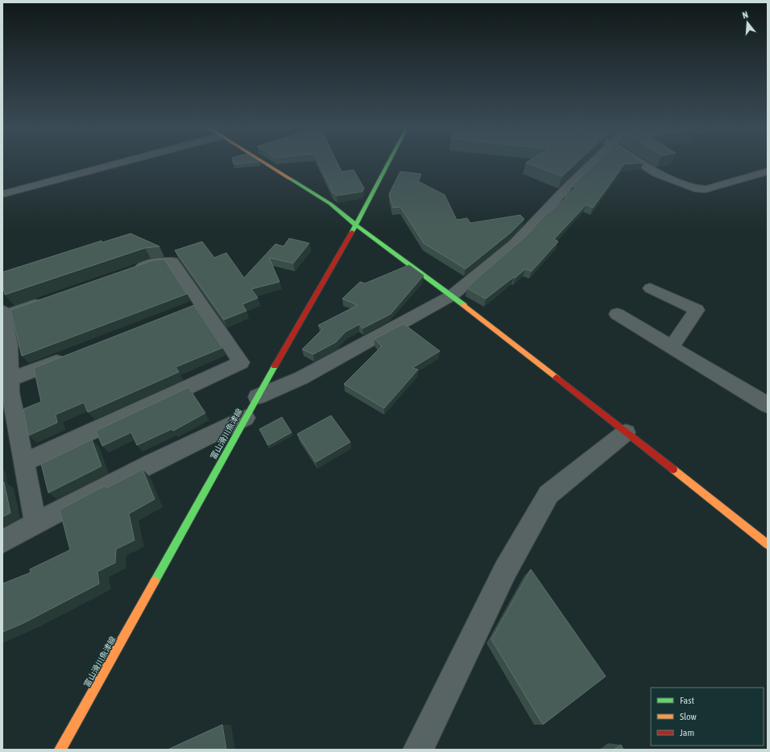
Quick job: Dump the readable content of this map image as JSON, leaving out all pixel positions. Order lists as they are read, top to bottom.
{
  "streets": {
    "street": ["富山滑川魚津線"]
  },
  "legend": ["Fast", "Slow", "Jam"],
  "north": "top"
}
